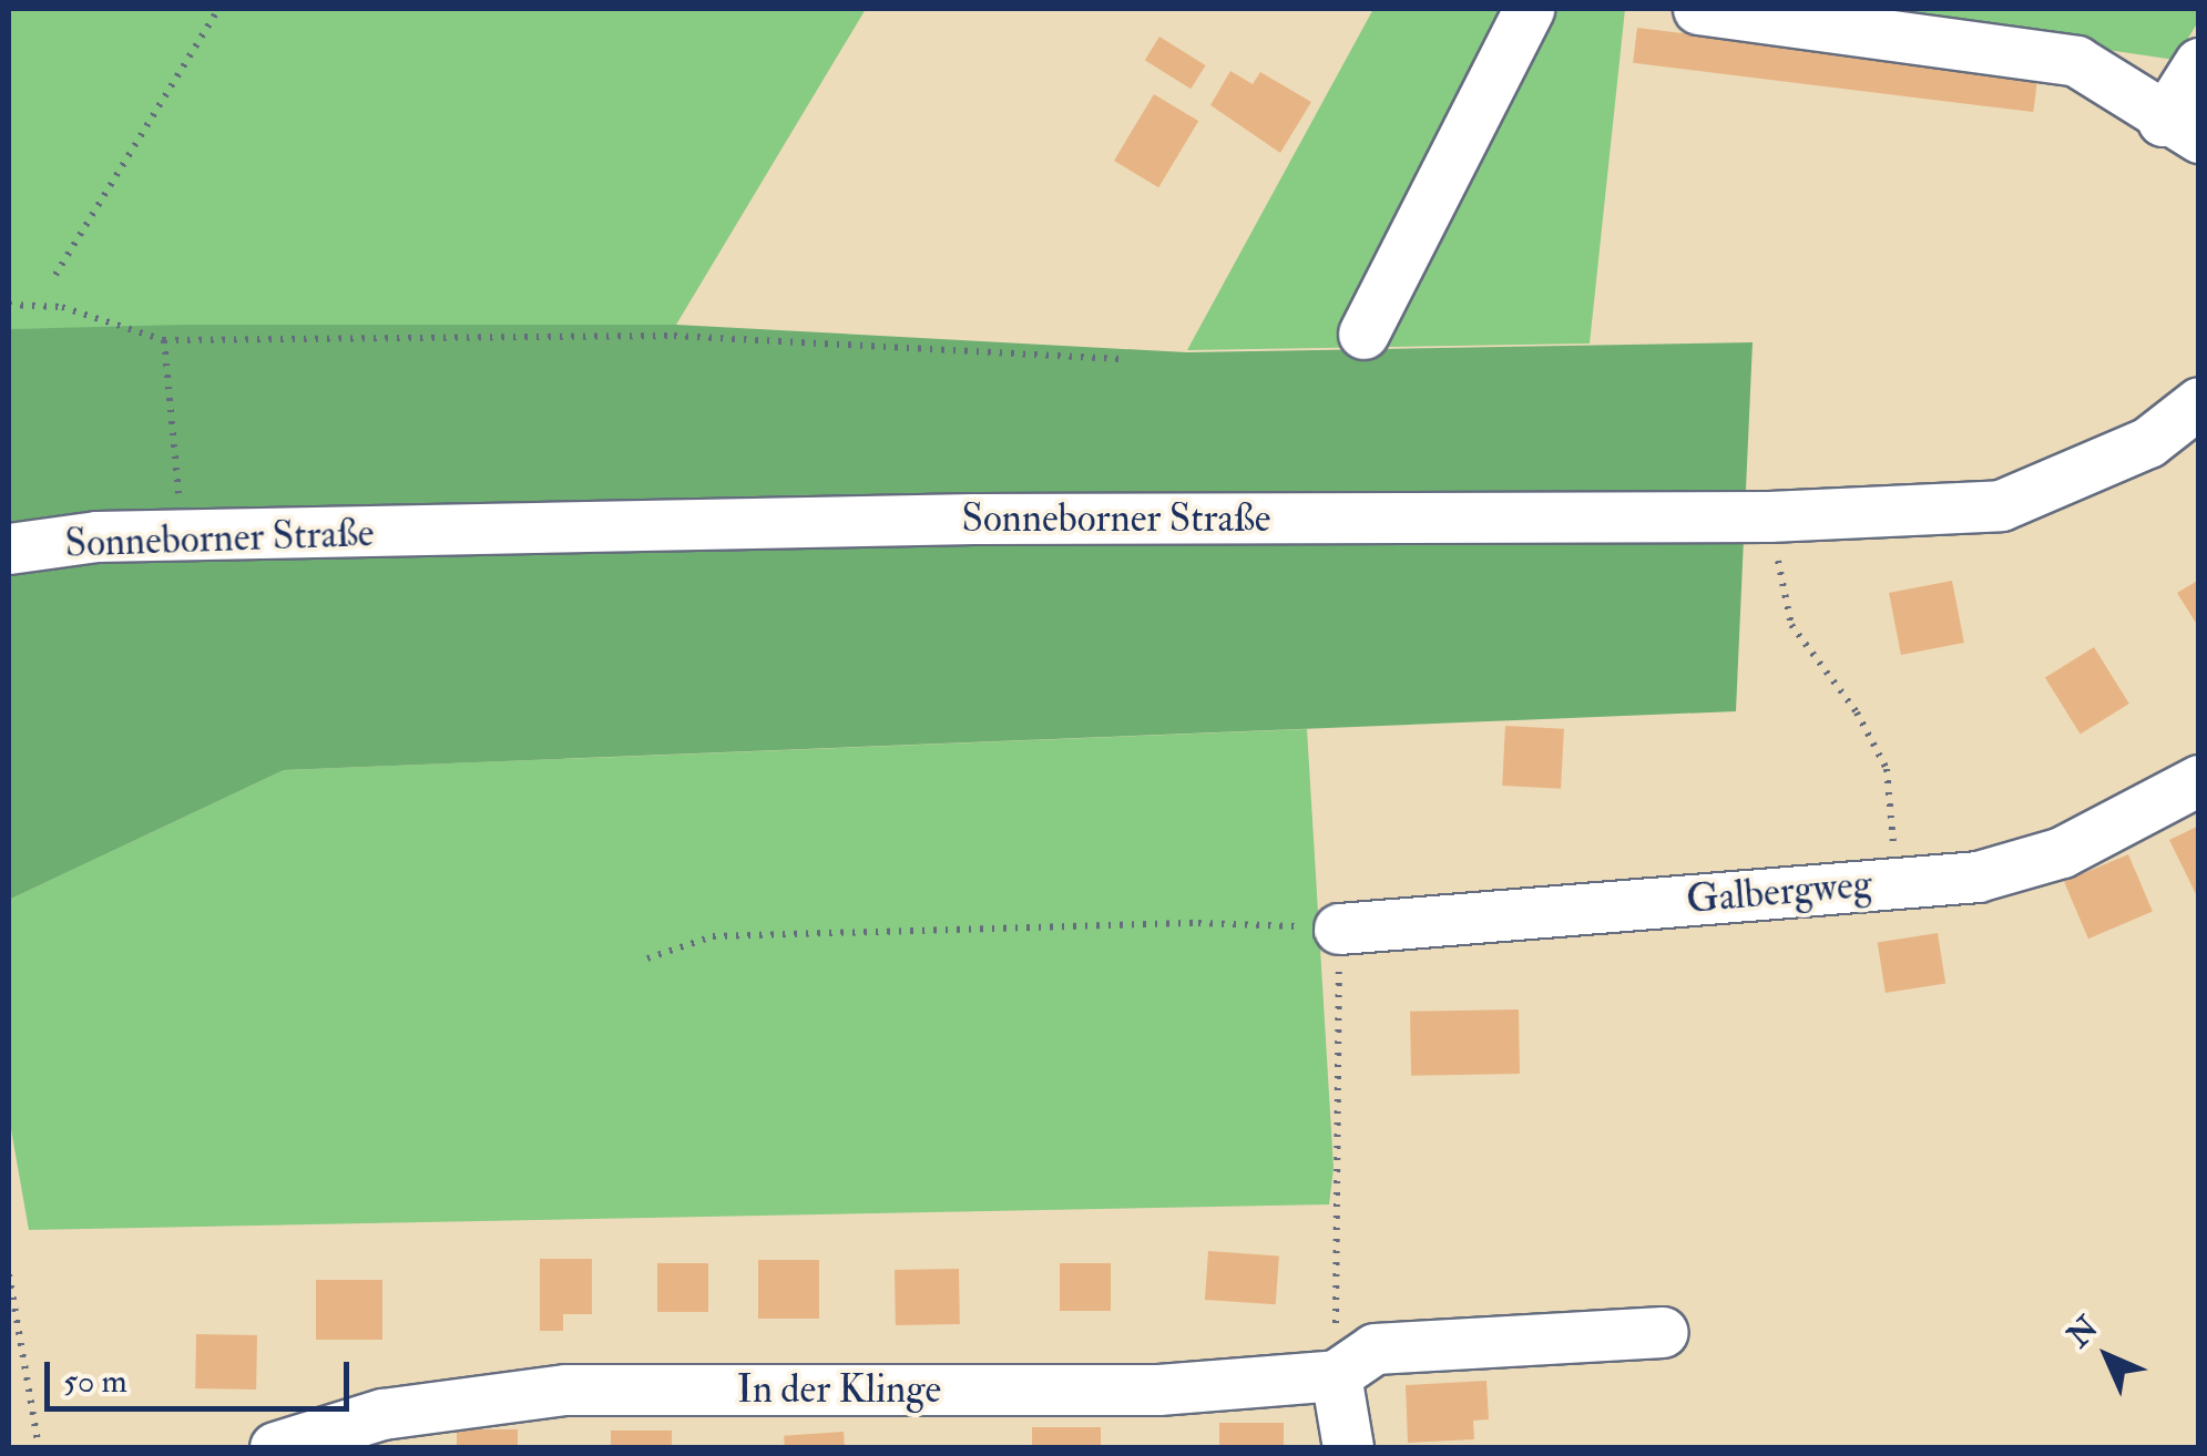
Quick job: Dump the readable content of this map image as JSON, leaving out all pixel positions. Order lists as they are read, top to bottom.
{
  "streets": {
    "street": ["Sonneborner Straße", "Galbergweg", "In der Klinge"]
  },
  "scale_bar": "50 m",
  "north": "top left"
}
